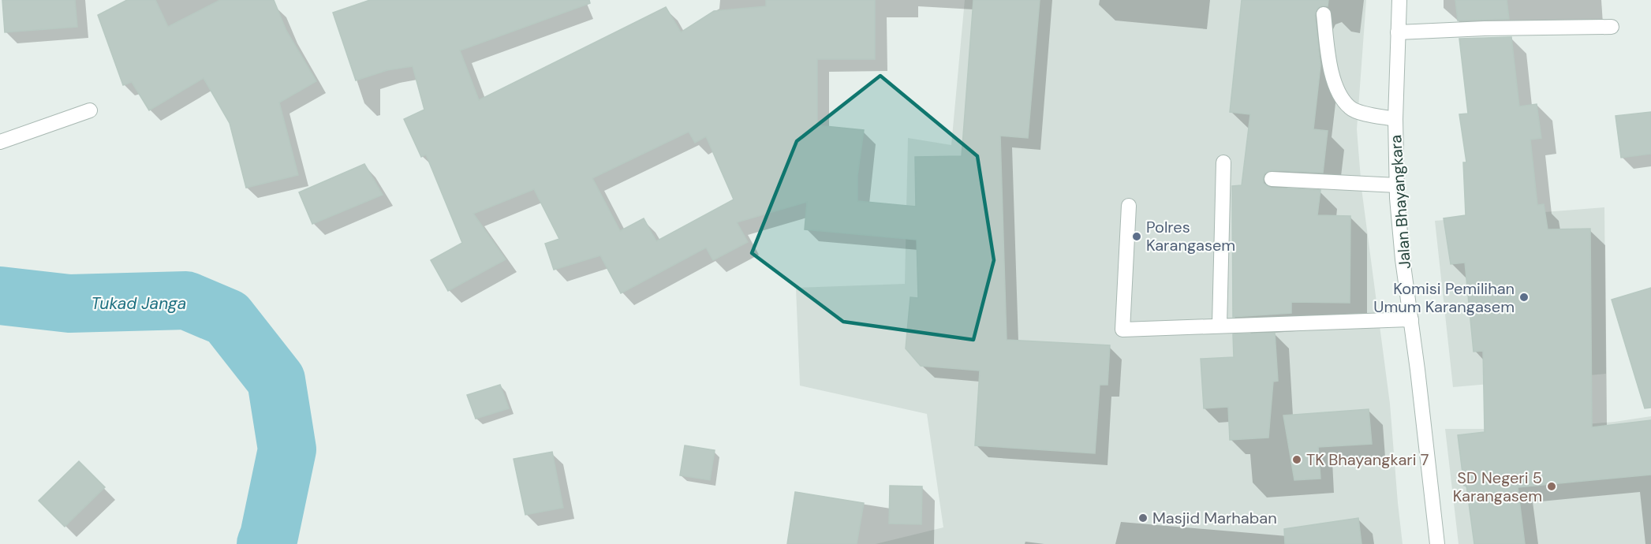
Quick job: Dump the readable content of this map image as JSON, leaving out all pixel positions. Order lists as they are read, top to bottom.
{
  "streets": {
    "street": ["Jalan Bhayangkara"]
  },
  "water": ["Tukad Janga"],
  "places": [
    "Polres Karangasem",
    "Komisi Pemilihan Umum Karangasem",
    "TK Bhayangkari 7",
    "SD Negeri 5 Karangasem",
    "Masjid Marhaban"
  ]
}
